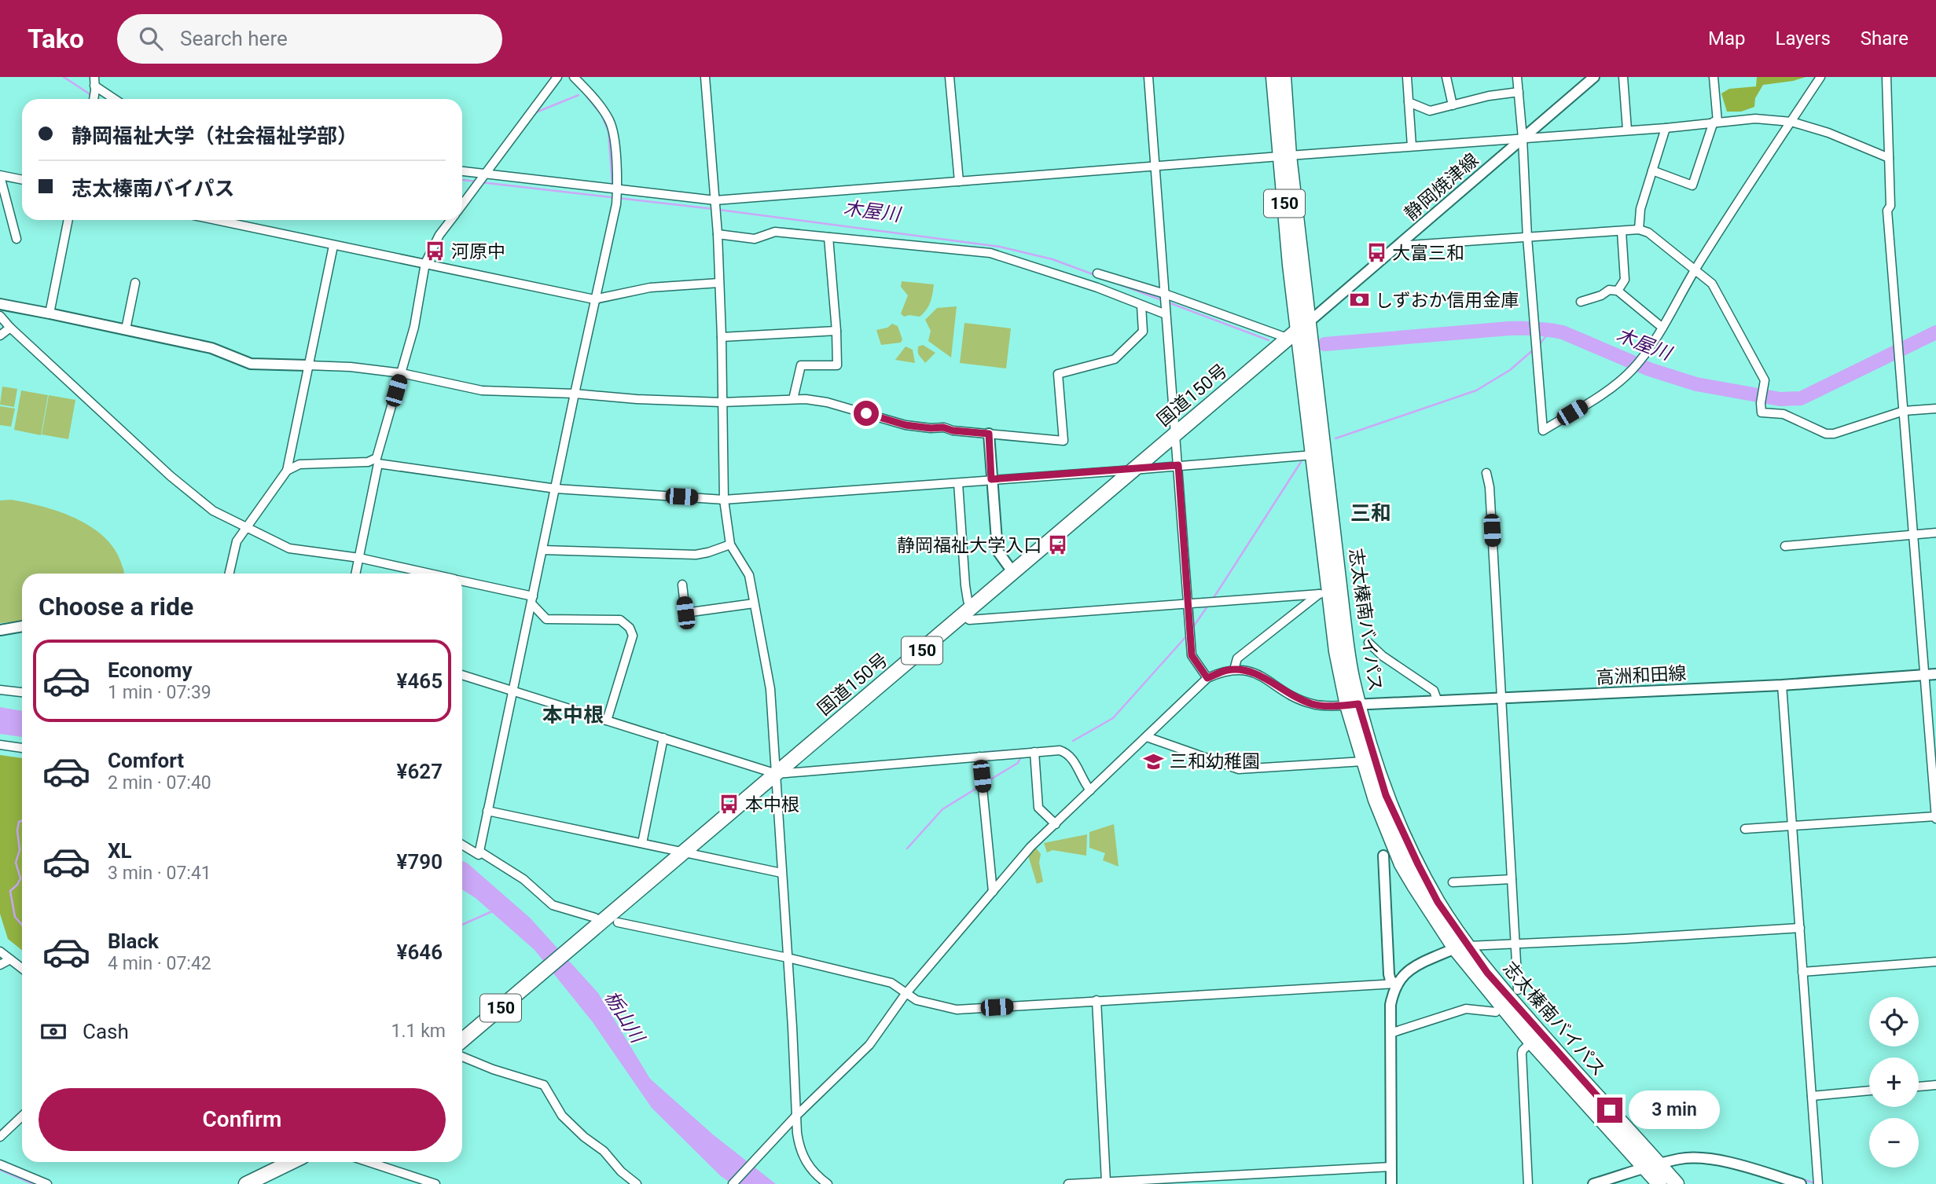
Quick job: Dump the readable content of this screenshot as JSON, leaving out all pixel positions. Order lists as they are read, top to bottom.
{
  "streets": {
    "highway": ["150", "国道150号", "志太榛南バイパス"],
    "street": ["静岡焼津線", "高洲和田線"]
  },
  "crossings": [
    ["静岡焼津線", "150"],
    ["静岡焼津線", "国道150号"],
    ["静岡焼津線", "志太榛南バイパス"],
    ["150", "国道150号"],
    ["150", "志太榛南バイパス"],
    ["国道150号", "志太榛南バイパス"],
    ["志太榛南バイパス", "高洲和田線"]
  ],
  "districts": ["三和", "本中根"],
  "water": ["木屋川", "栃山川"],
  "places": {
    "bus stop": [
      "河原中",
      "大富三和",
      "静岡福祉大学入口",
      "本中根"
    ],
    "bank": ["しずおか信用金庫"],
    "school or university": ["三和幼稚園"]
  },
  "page": {
    "header": "Tako",
    "search": "Search here",
    "nav": ["Map", "Layers", "Share"],
    "banner": ["静岡福祉大学（社会福祉学部）", "志太榛南バイパス"],
    "heading": "Choose a ride",
    "list": [
      {
        "name": "Economy",
        "note": "1 min · 07:39",
        "value": "¥465"
      },
      {
        "name": "Comfort",
        "note": "2 min · 07:40",
        "value": "¥627"
      },
      {
        "name": "XL",
        "note": "3 min · 07:41",
        "value": "¥790"
      },
      {
        "name": "Black",
        "note": "4 min · 07:42",
        "value": "¥646"
      }
    ],
    "map_buttons": ["+", "−"],
    "pay": ["Cash", "1.1 km"],
    "buttons": "Confirm",
    "bubble": "3 min"
  }
}
